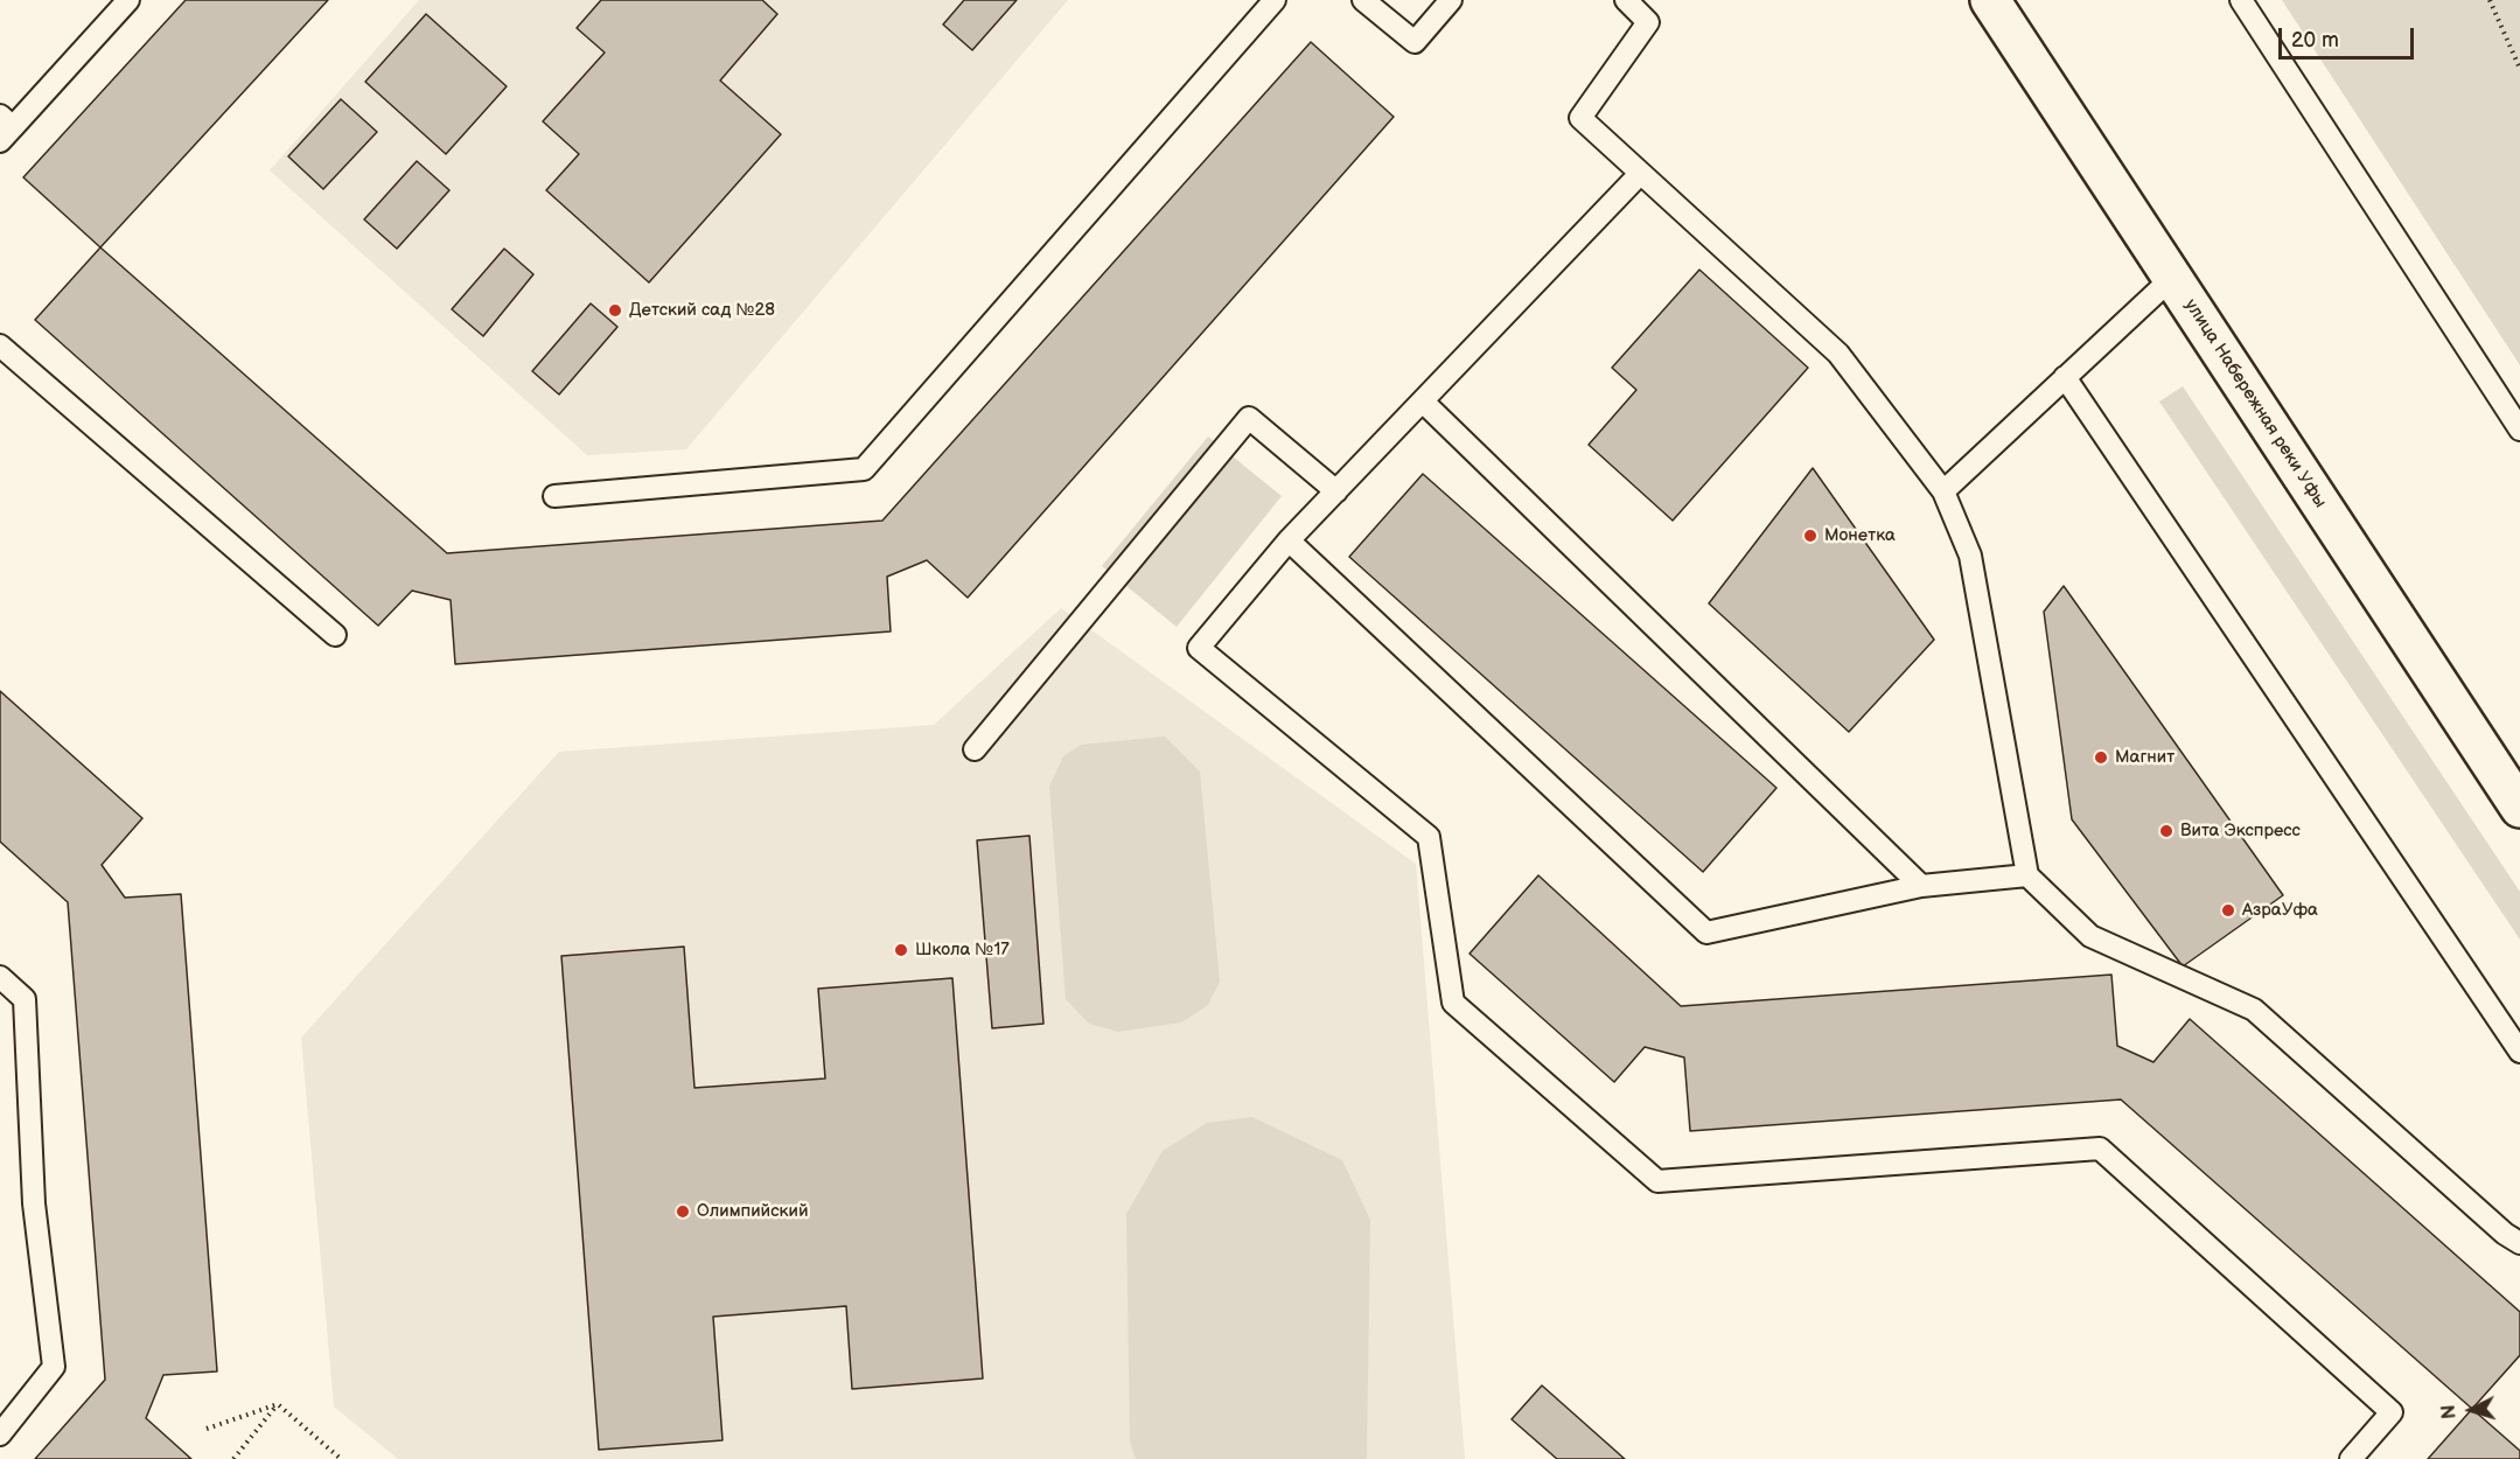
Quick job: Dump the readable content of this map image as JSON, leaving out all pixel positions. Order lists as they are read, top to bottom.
{
  "streets": {
    "street": ["улица Набережная реки Уфы"]
  },
  "places": [
    "Детский сад №28",
    "Монетка",
    "Магнит",
    "Вита Экспресс",
    "АзраУфа",
    "Школа №17",
    "Олимпийский"
  ],
  "scale_bar": "20 m",
  "north": "left"
}
